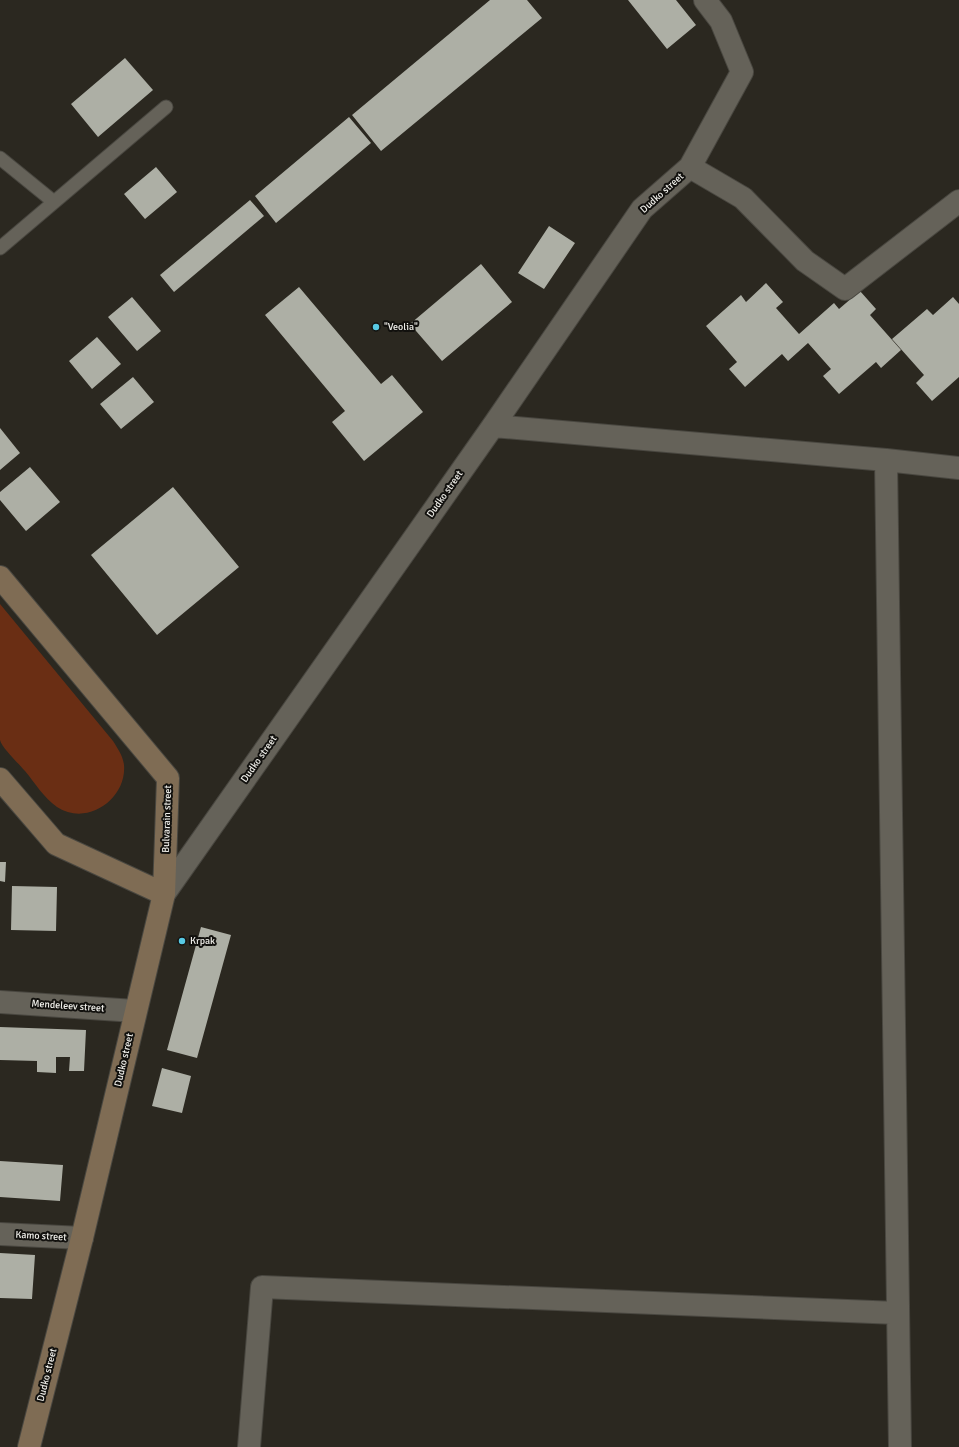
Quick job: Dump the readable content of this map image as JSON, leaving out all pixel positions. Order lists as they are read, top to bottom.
{
  "streets": {
    "street": [
      "Dudko street",
      "Bulvarain street",
      "Mendeleev street",
      "Kamo street"
    ]
  },
  "crossings": [
    ["Dudko street", "Bulvarain street"],
    ["Dudko street", "Mendeleev street"],
    ["Dudko street", "Kamo street"]
  ],
  "places": ["\"Veolia\"", "Krpak"]
}
